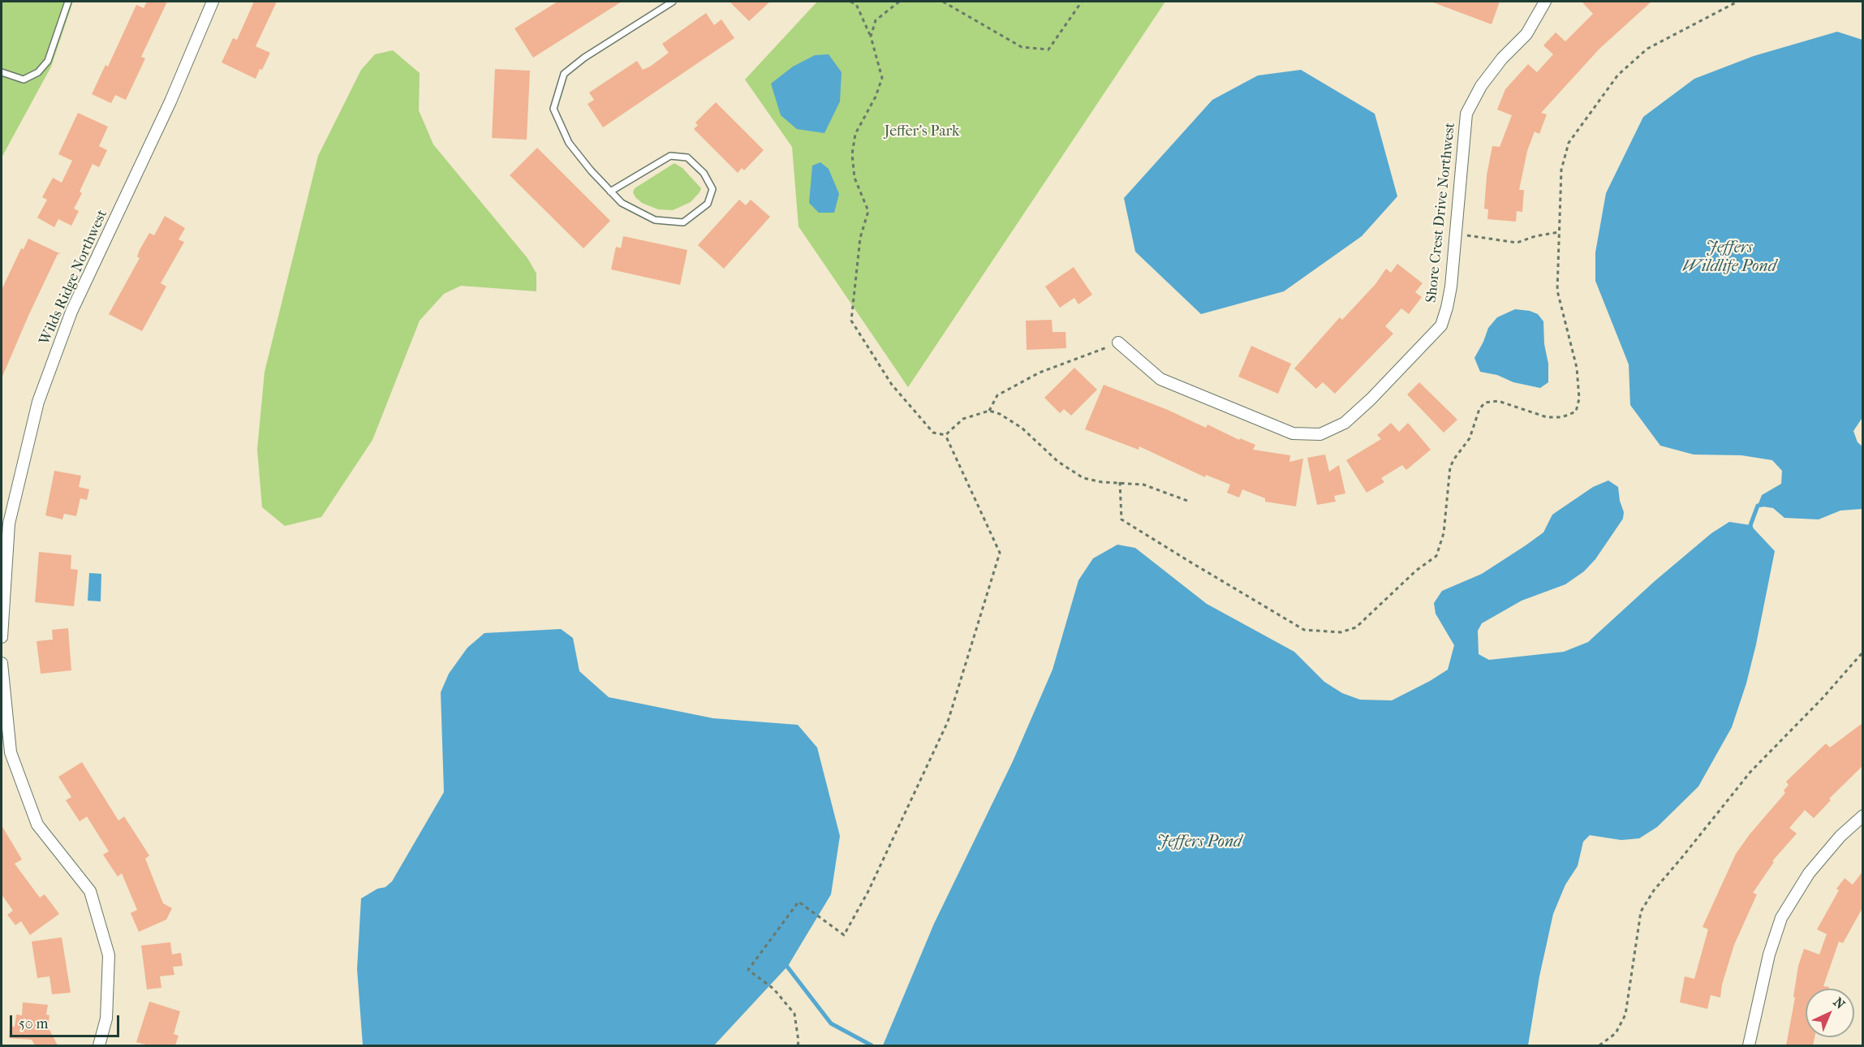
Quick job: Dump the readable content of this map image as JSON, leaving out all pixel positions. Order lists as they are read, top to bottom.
{
  "streets": {
    "street": ["Shore Crest Drive Northwest", "Wilds Ridge Northwest"]
  },
  "water": ["Jeffers Wildlife Pond", "Jeffers Pond"],
  "parks": ["Jeffer's Park"],
  "scale_bar": "50 m",
  "north": "top right"
}
